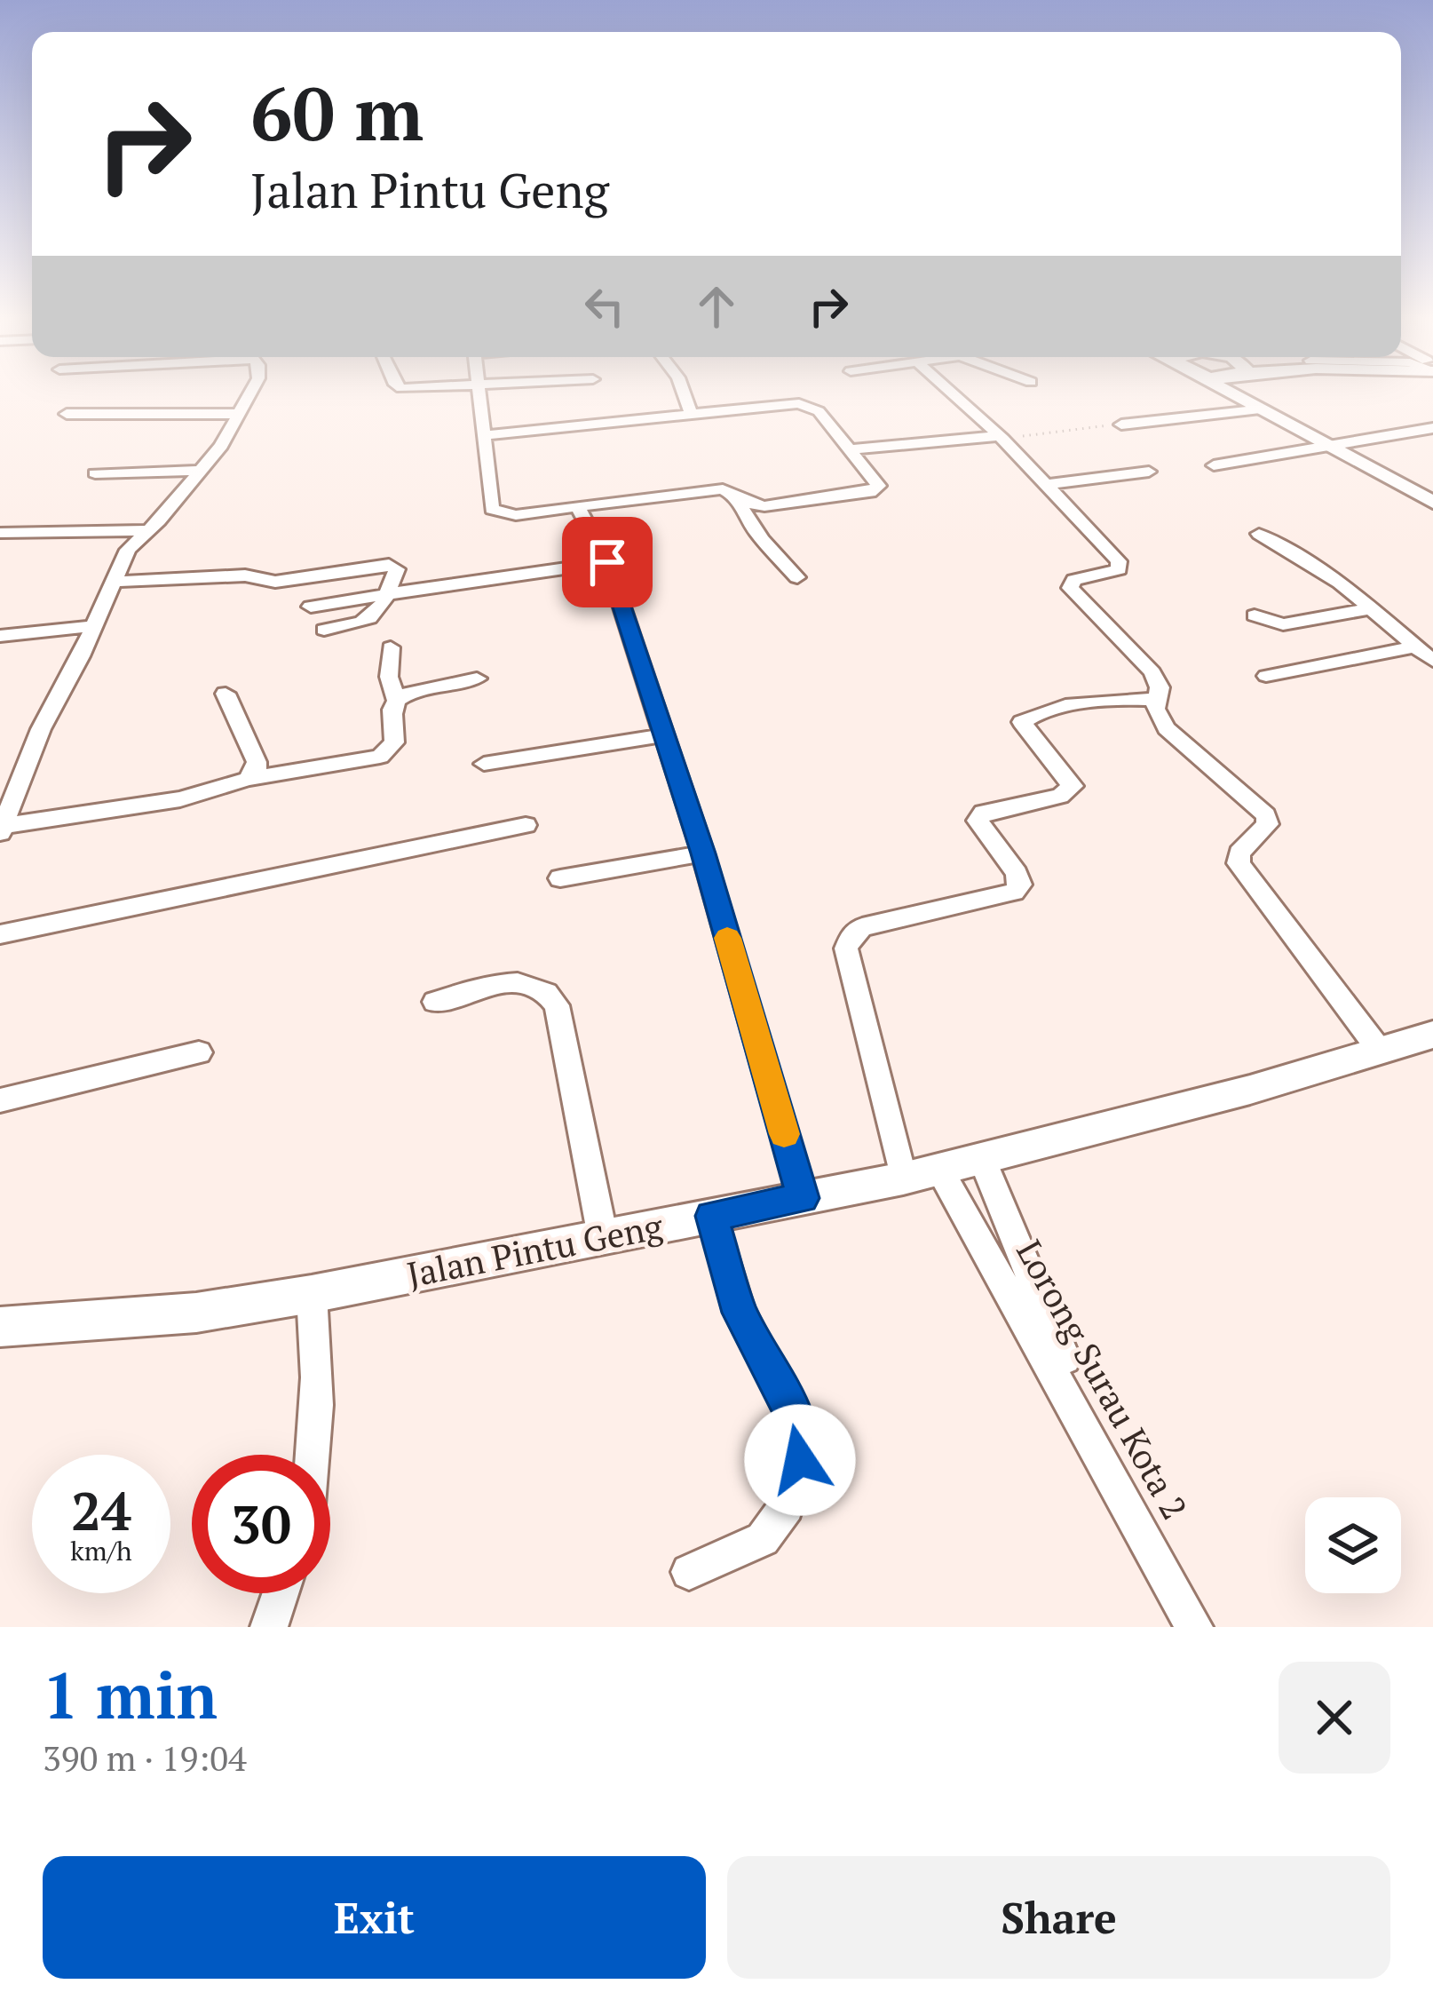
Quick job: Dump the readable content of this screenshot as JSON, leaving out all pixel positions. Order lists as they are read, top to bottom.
{
  "streets": {
    "main road": ["Jalan Pintu Geng"],
    "street": ["Lorong Surau Kota 2"]
  },
  "crossings": [
    ["Jalan Pintu Geng", "Lorong Surau Kota 2"]
  ],
  "page": {
    "turn": ["60 m", "Jalan Pintu Geng"],
    "speed": "24 km/h",
    "limit": "30",
    "heading": ["1 min", "390 m · 19:04"],
    "buttons": ["Exit", "Share"]
  }
}
